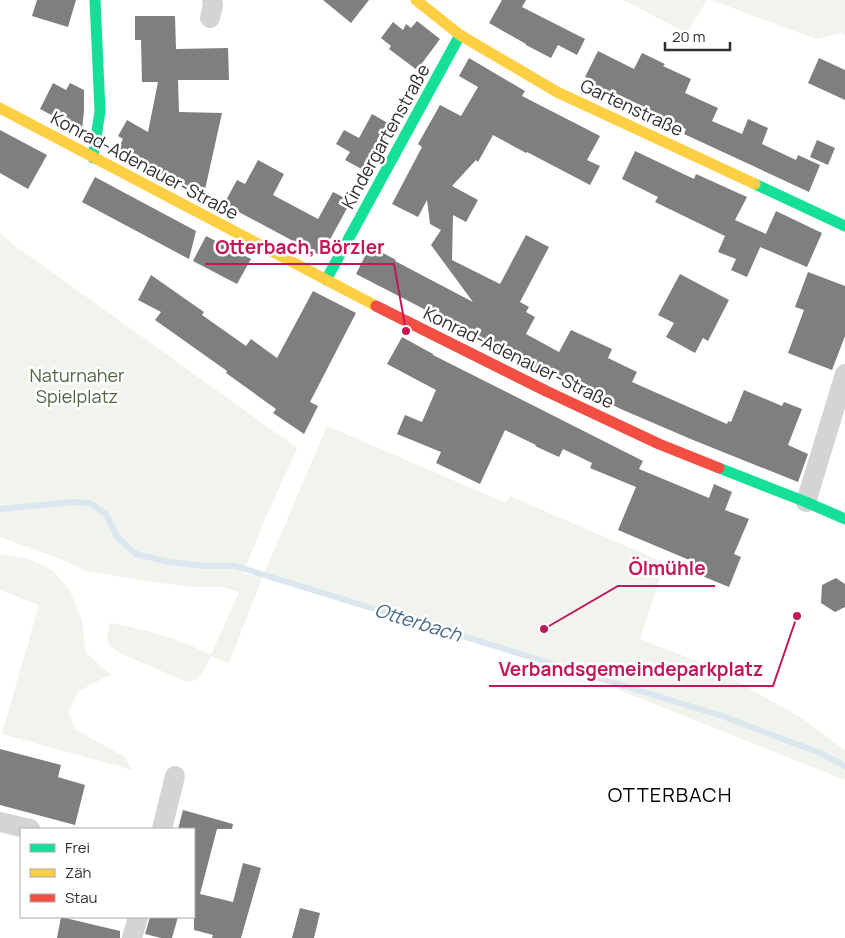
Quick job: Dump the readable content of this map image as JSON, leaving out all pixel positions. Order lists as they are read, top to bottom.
{
  "streets": {
    "main road": ["Gartenstraße", "Kindergartenstraße", "Konrad-Adenauer-Straße"]
  },
  "crossings": [
    ["Gartenstraße", "Kindergartenstraße"],
    ["Kindergartenstraße", "Konrad-Adenauer-Straße"]
  ],
  "districts": ["OTTERBACH"],
  "water": ["Otterbach"],
  "parks": ["Naturnaher Spielplatz"],
  "places": ["Otterbach, Börzler", "Verbandsgemeindeparkplatz", "Ölmühle"],
  "legend": ["Frei", "Zäh", "Stau"],
  "scale_bar": "20 m"
}
